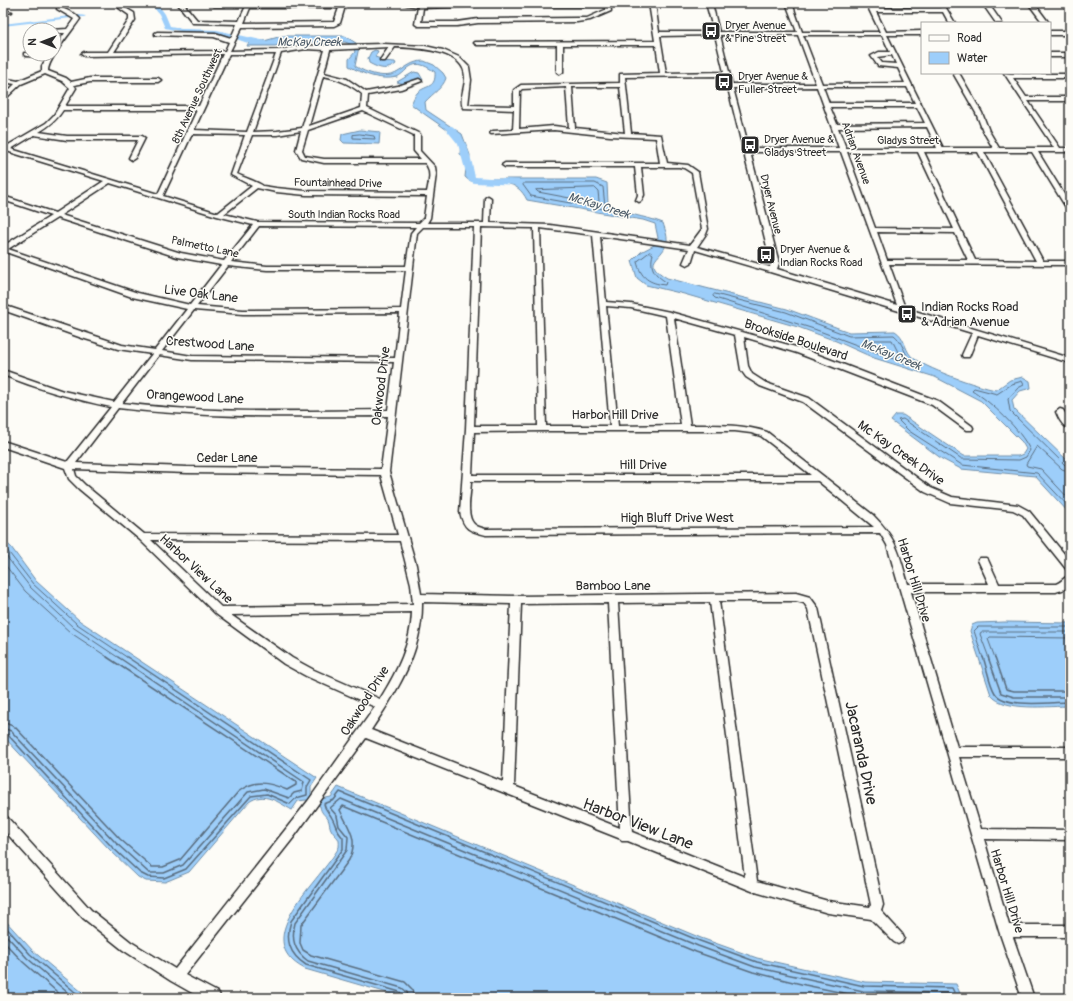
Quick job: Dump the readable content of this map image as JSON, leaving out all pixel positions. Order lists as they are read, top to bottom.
{
  "streets": {
    "street": [
      "8th Avenue Southwest",
      "Gladys Street",
      "Adrian Avenue",
      "Fountainhead Drive",
      "Dryer Avenue",
      "South Indian Rocks Road",
      "Palmetto Lane",
      "Live Oak Lane",
      "Brookside Boulevard",
      "Crestwood Lane",
      "Oakwood Drive",
      "Orangewood Lane",
      "Harbor Hill Drive",
      "Mc Kay Creek Drive",
      "Cedar Lane",
      "Hill Drive",
      "High Bluff Drive West",
      "Harbor View Lane",
      "Bamboo Lane",
      "Jacaranda Drive"
    ]
  },
  "crossings": [
    ["8th Avenue Southwest", "South Indian Rocks Road"],
    ["Gladys Street", "Adrian Avenue"],
    ["Gladys Street", "Dryer Avenue"],
    ["Adrian Avenue", "South Indian Rocks Road"],
    ["Fountainhead Drive", "Oakwood Drive"],
    ["Dryer Avenue", "South Indian Rocks Road"],
    ["South Indian Rocks Road", "Oakwood Drive"],
    ["Palmetto Lane", "Oakwood Drive"],
    ["Live Oak Lane", "Oakwood Drive"],
    ["Brookside Boulevard", "Mc Kay Creek Drive"],
    ["Crestwood Lane", "Oakwood Drive"],
    ["Oakwood Drive", "Orangewood Lane"],
    ["Oakwood Drive", "Cedar Lane"],
    ["Oakwood Drive", "Harbor View Lane"],
    ["Oakwood Drive", "Bamboo Lane"],
    ["Harbor Hill Drive", "Hill Drive"],
    ["Harbor Hill Drive", "High Bluff Drive West"],
    ["Cedar Lane", "Harbor View Lane"],
    ["Hill Drive", "High Bluff Drive West"],
    ["Harbor View Lane", "Bamboo Lane"],
    ["Harbor View Lane", "Jacaranda Drive"],
    ["Bamboo Lane", "Jacaranda Drive"]
  ],
  "water": ["McKay Creek"],
  "places": {
    "bus stop": [
      "Dryer Avenue & Pine Street",
      "Dryer Avenue & Fuller Street",
      "Dryer Avenue & Gladys Street",
      "Dryer Avenue & Indian Rocks Road",
      "Indian Rocks Road & Adrian Avenue"
    ]
  },
  "legend": ["Road", "Water"],
  "north": "left"
}
